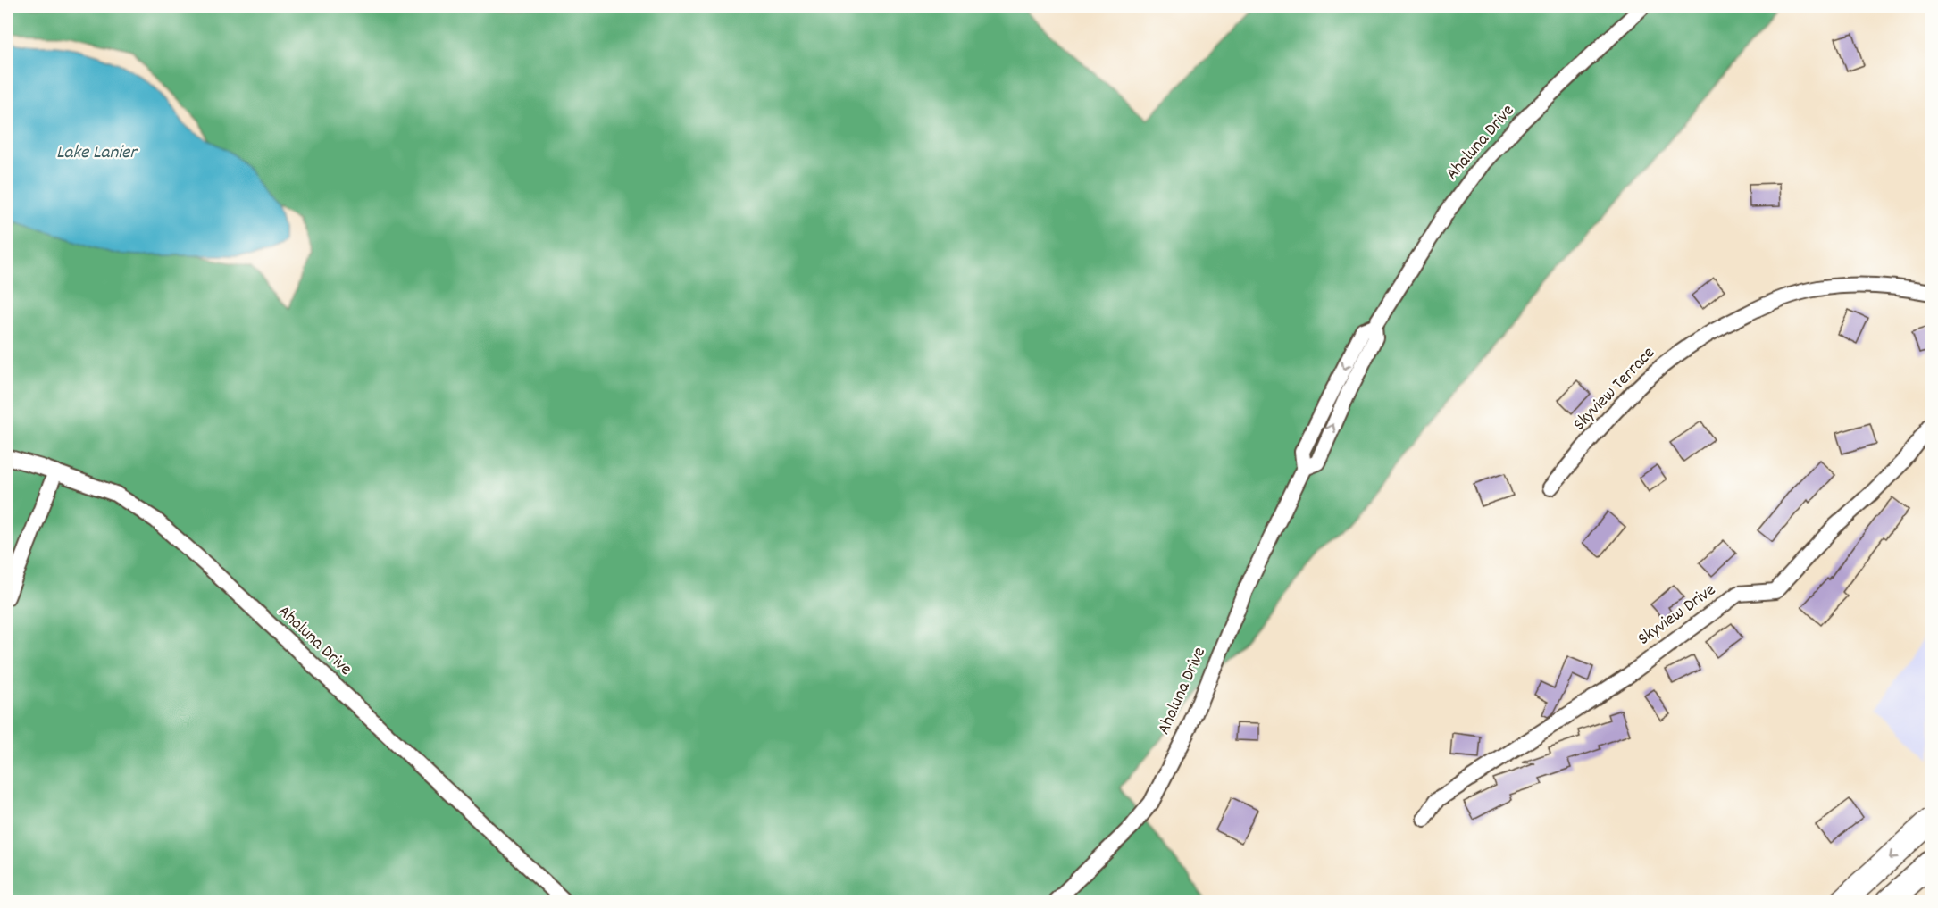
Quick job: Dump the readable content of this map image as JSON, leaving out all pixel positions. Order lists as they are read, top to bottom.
{
  "streets": {
    "street": ["Ahaluna Drive", "Skyview Terrace", "Skyview Drive"]
  },
  "water": ["Lake Lanier"]
}
